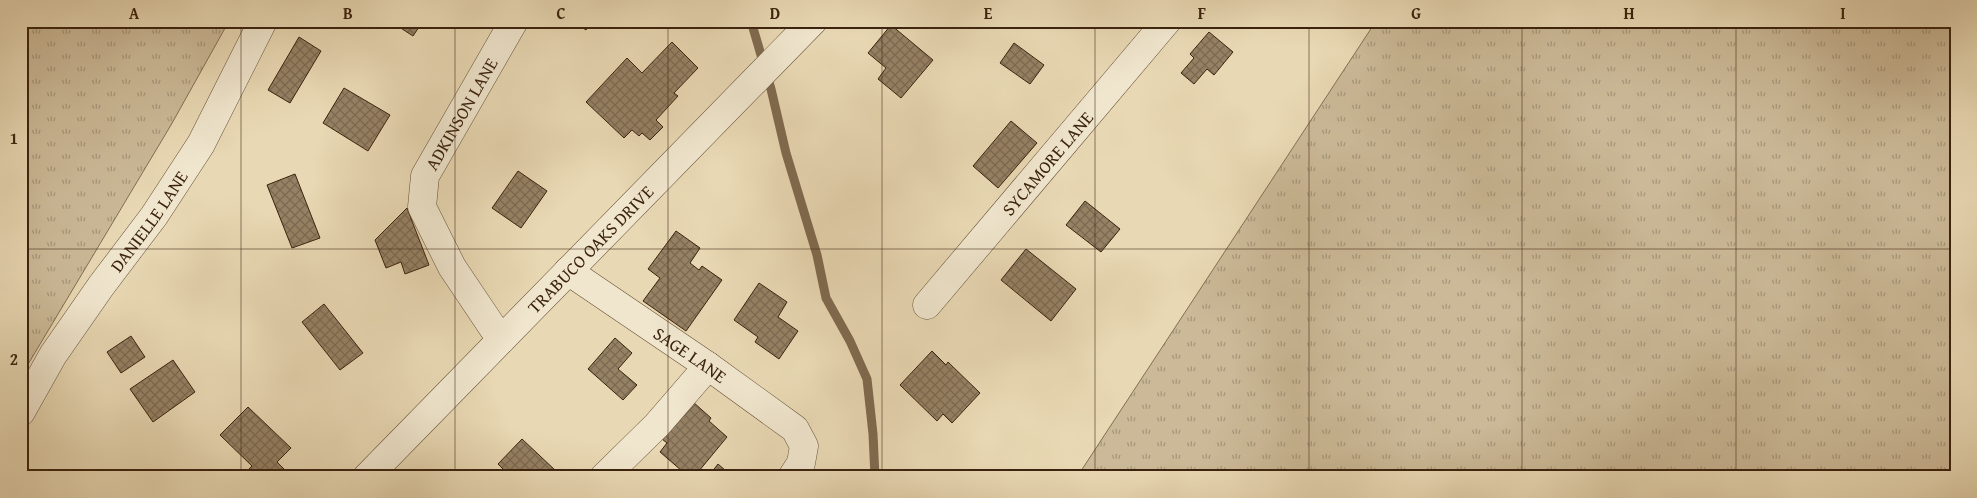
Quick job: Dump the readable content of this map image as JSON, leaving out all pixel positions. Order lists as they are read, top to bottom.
{
  "streets": {
    "street": [
      "ADKINSON LANE",
      "SYCAMORE LANE",
      "DANIELLE LANE",
      "TRABUCO OAKS DRIVE",
      "SAGE LANE"
    ]
  },
  "crossings": [
    ["ADKINSON LANE", "TRABUCO OAKS DRIVE"],
    ["TRABUCO OAKS DRIVE", "SAGE LANE"]
  ],
  "grid": {
    "columns": [
      "A",
      "B",
      "C",
      "D",
      "E",
      "F",
      "G",
      "H",
      "I"
    ],
    "rows": ["1", "2"]
  }
}
